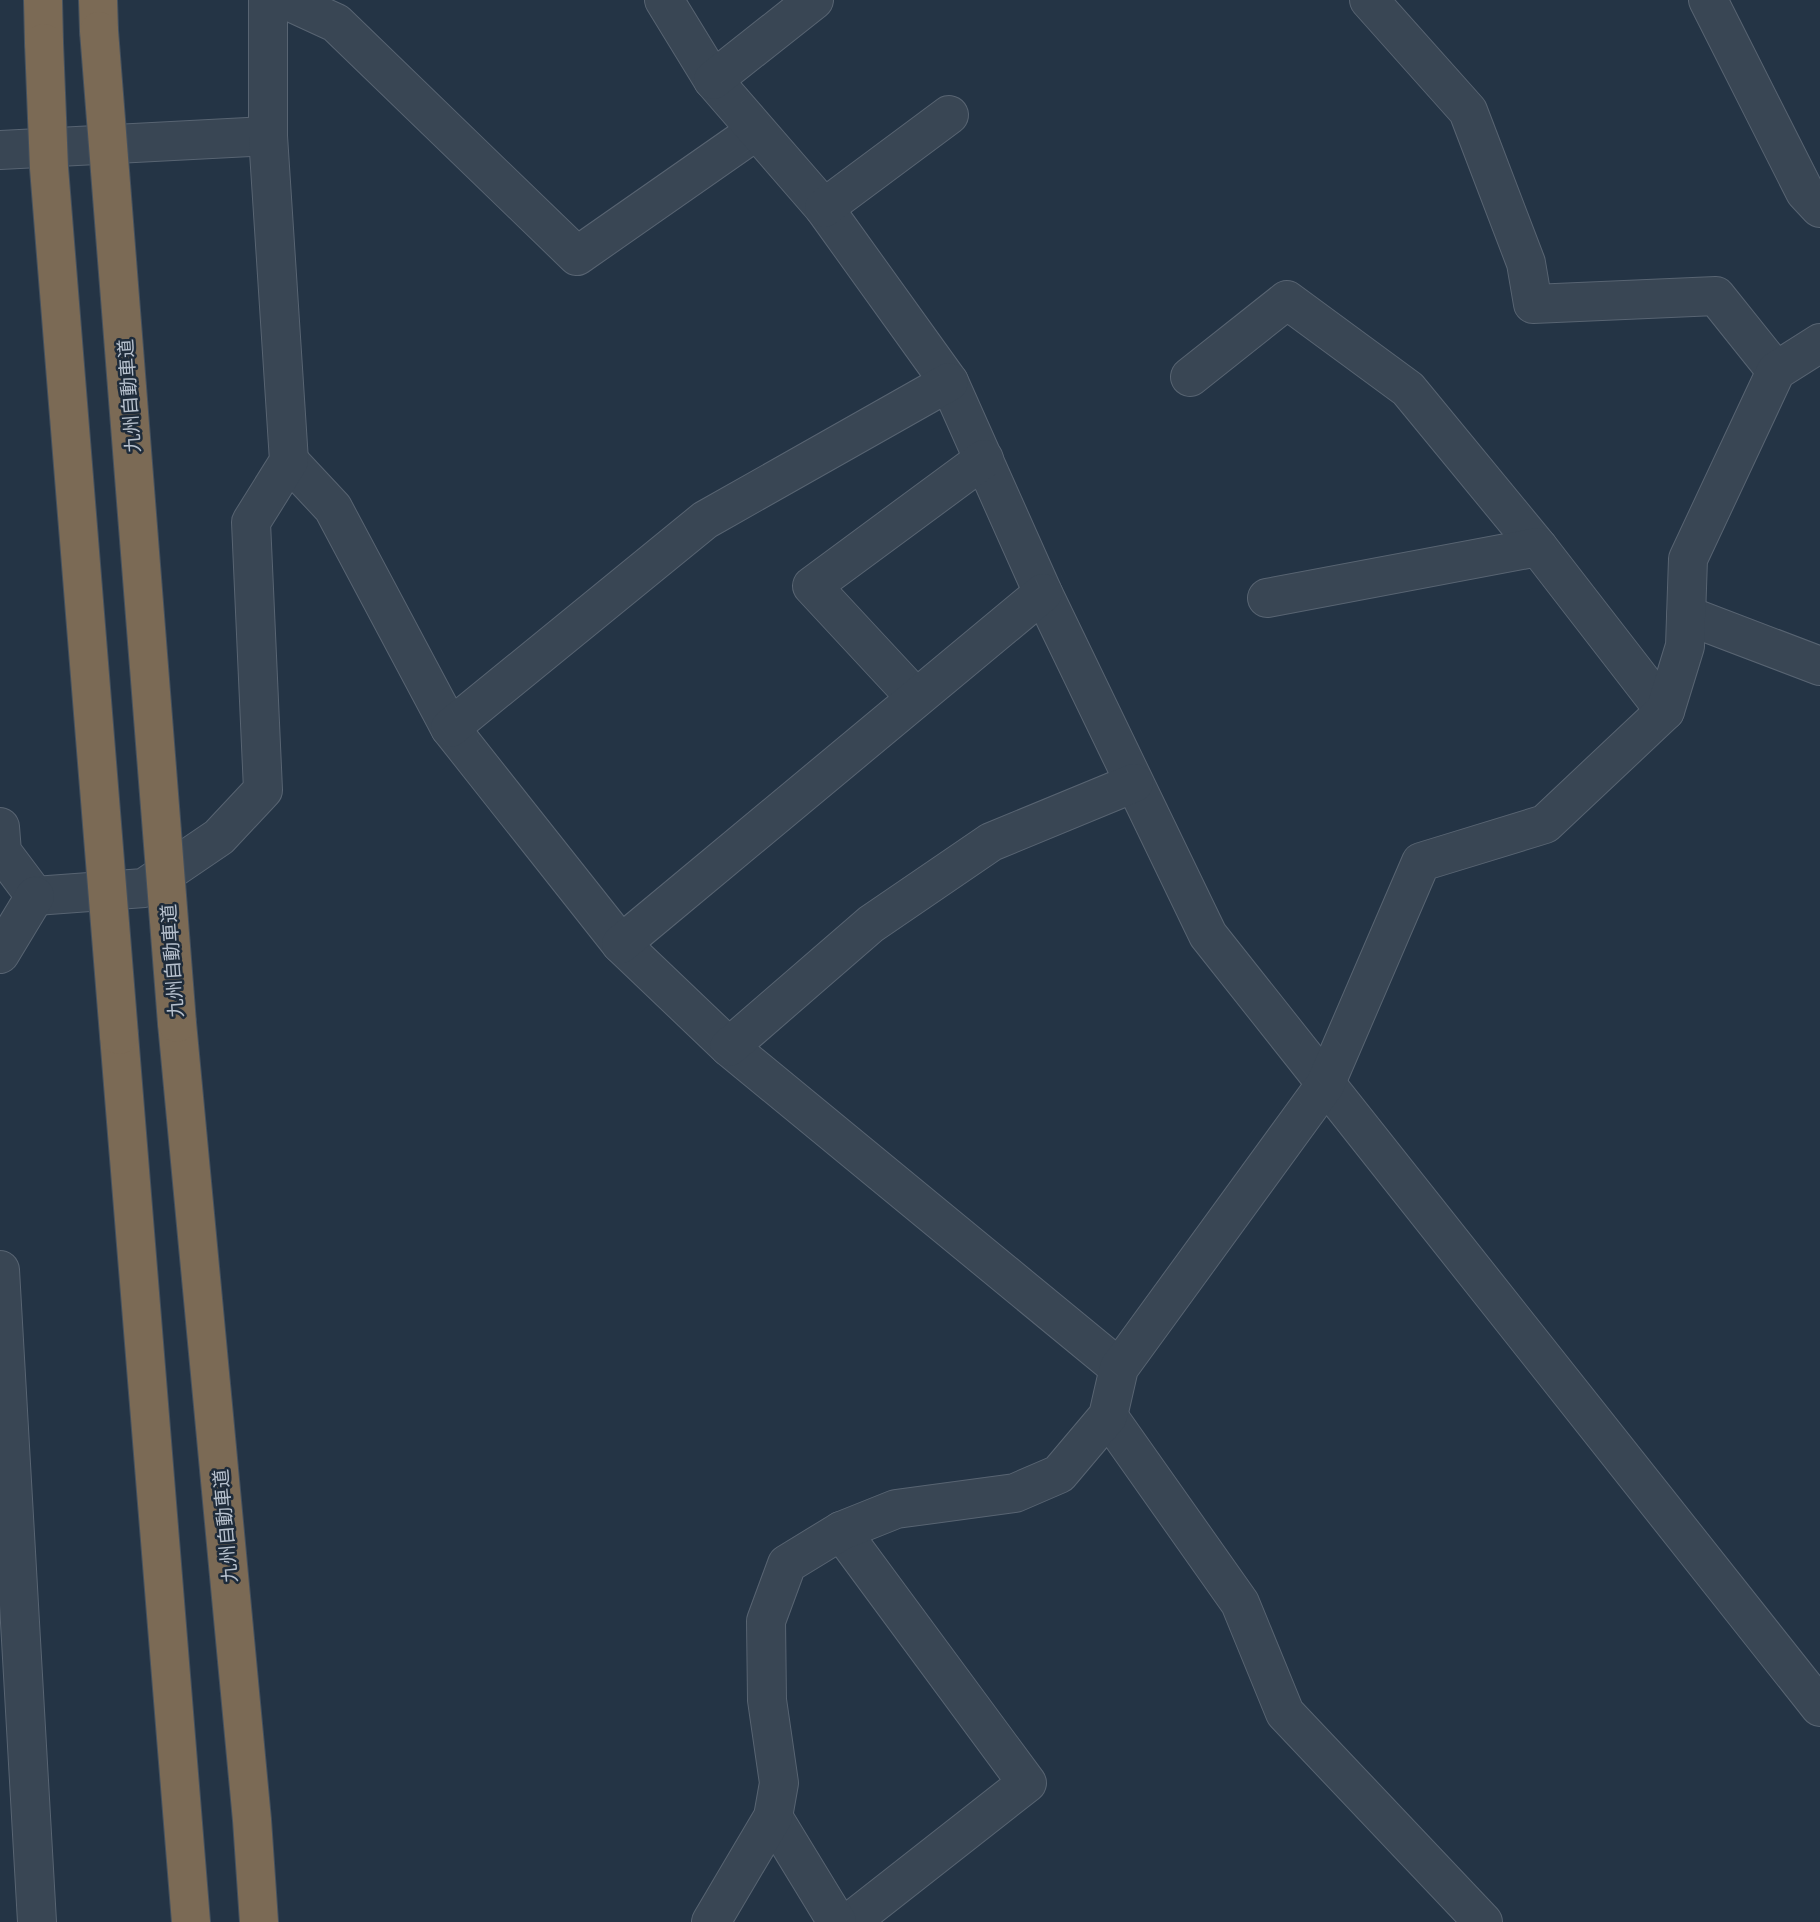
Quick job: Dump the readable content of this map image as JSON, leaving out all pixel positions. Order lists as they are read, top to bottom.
{
  "streets": {
    "highway": ["九州自動車道"]
  }
}
